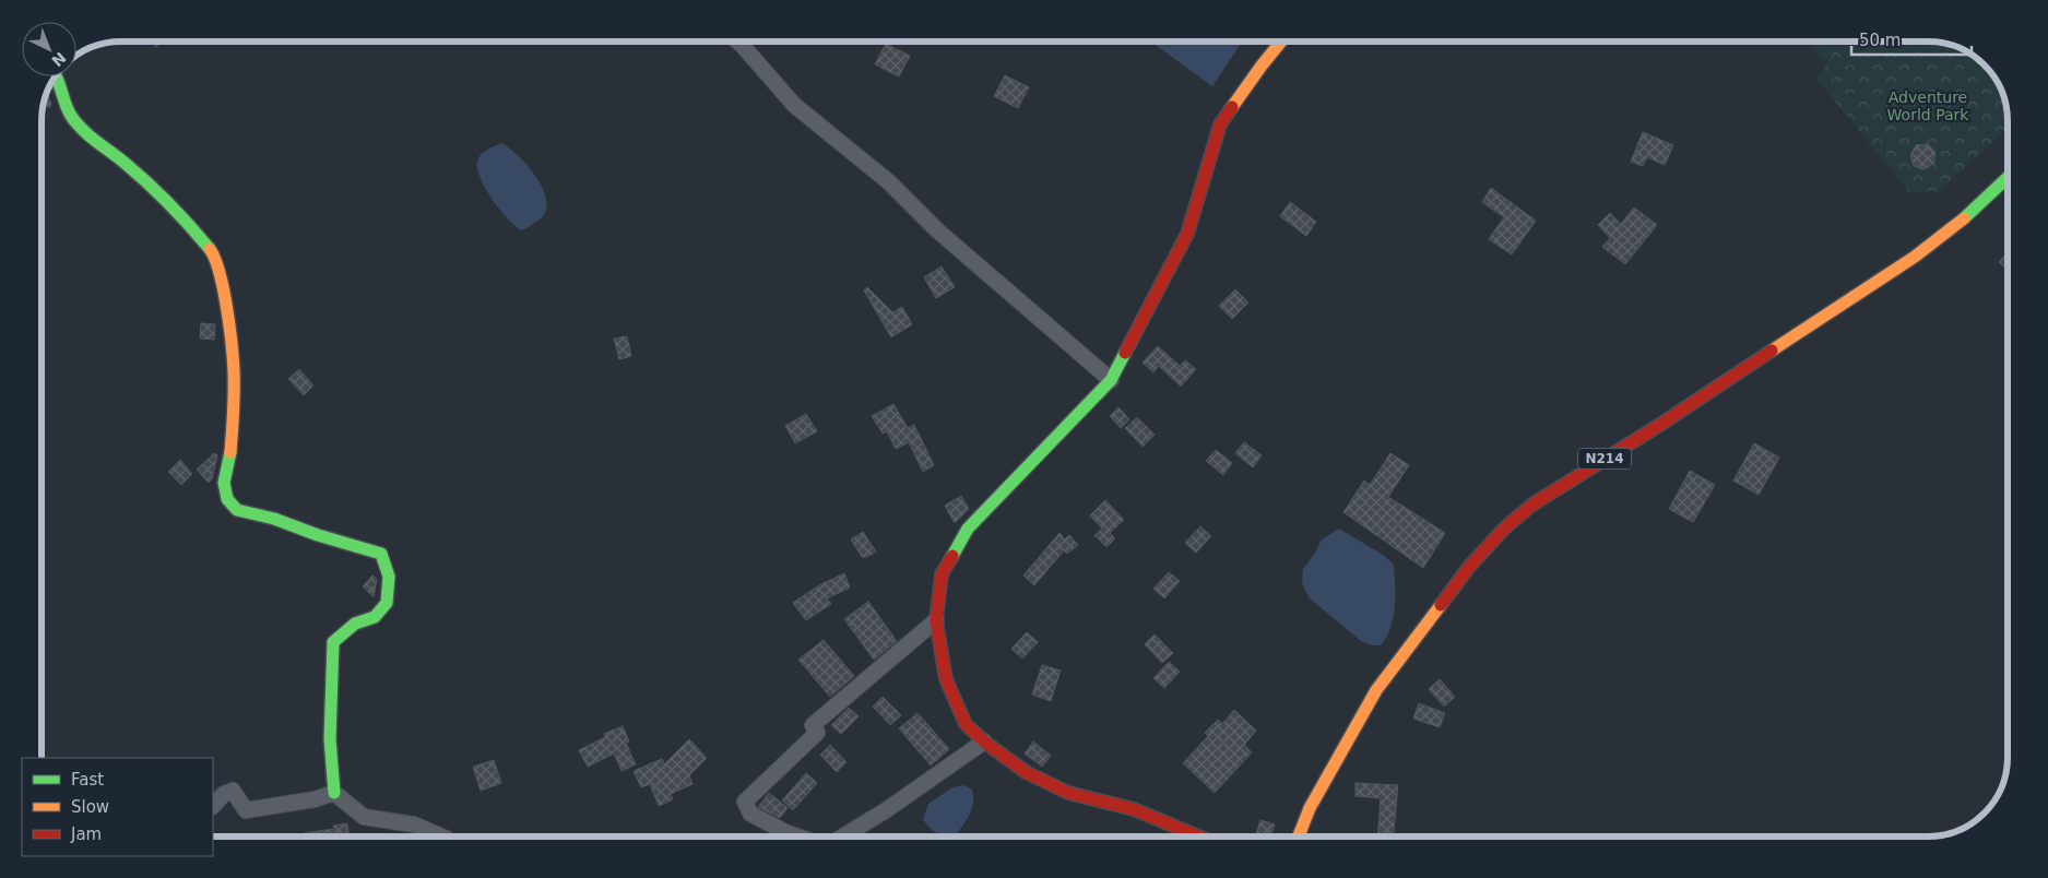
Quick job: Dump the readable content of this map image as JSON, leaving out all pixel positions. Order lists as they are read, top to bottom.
{
  "streets": {
    "main road": ["N214"]
  },
  "parks": ["Adventure World Park"],
  "legend": ["Fast", "Slow", "Jam"],
  "scale_bar": "50 m",
  "north": "bottom right"
}
